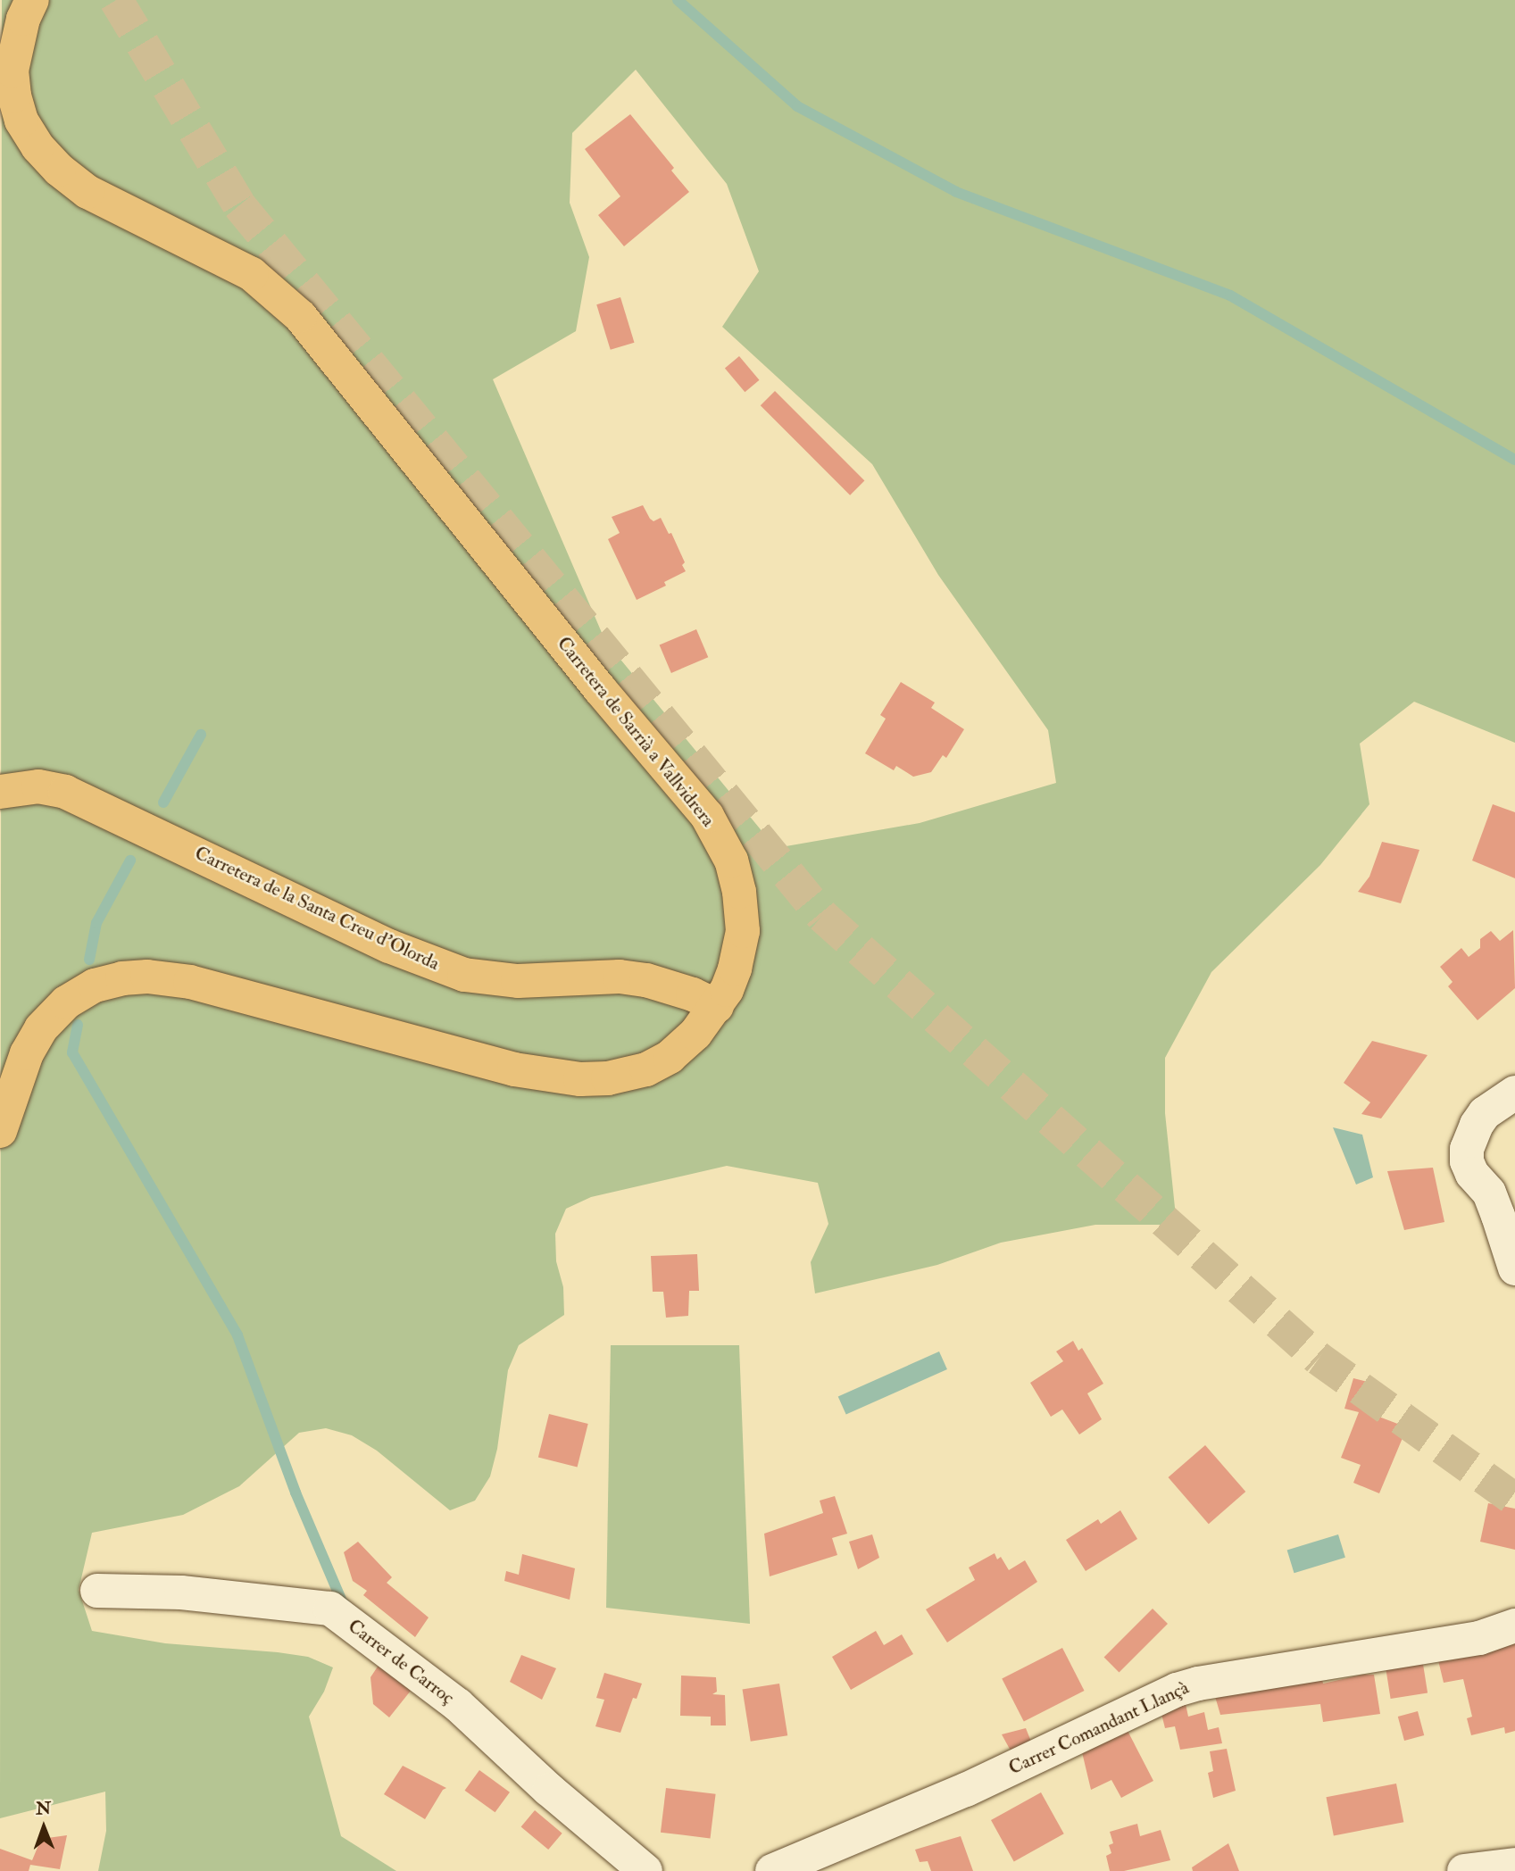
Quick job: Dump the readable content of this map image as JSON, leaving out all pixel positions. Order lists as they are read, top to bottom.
{
  "streets": {
    "main road": ["Carretera de Sarrià a Vallvidrera", "Carretera de la Santa Creu d'Olorda"],
    "street": ["Carrer de Carroç", "Carrer Comandant Llançà"]
  },
  "crossings": [
    ["Carretera de Sarrià a Vallvidrera", "Carretera de la Santa Creu d'Olorda"]
  ],
  "north": "top"
}
